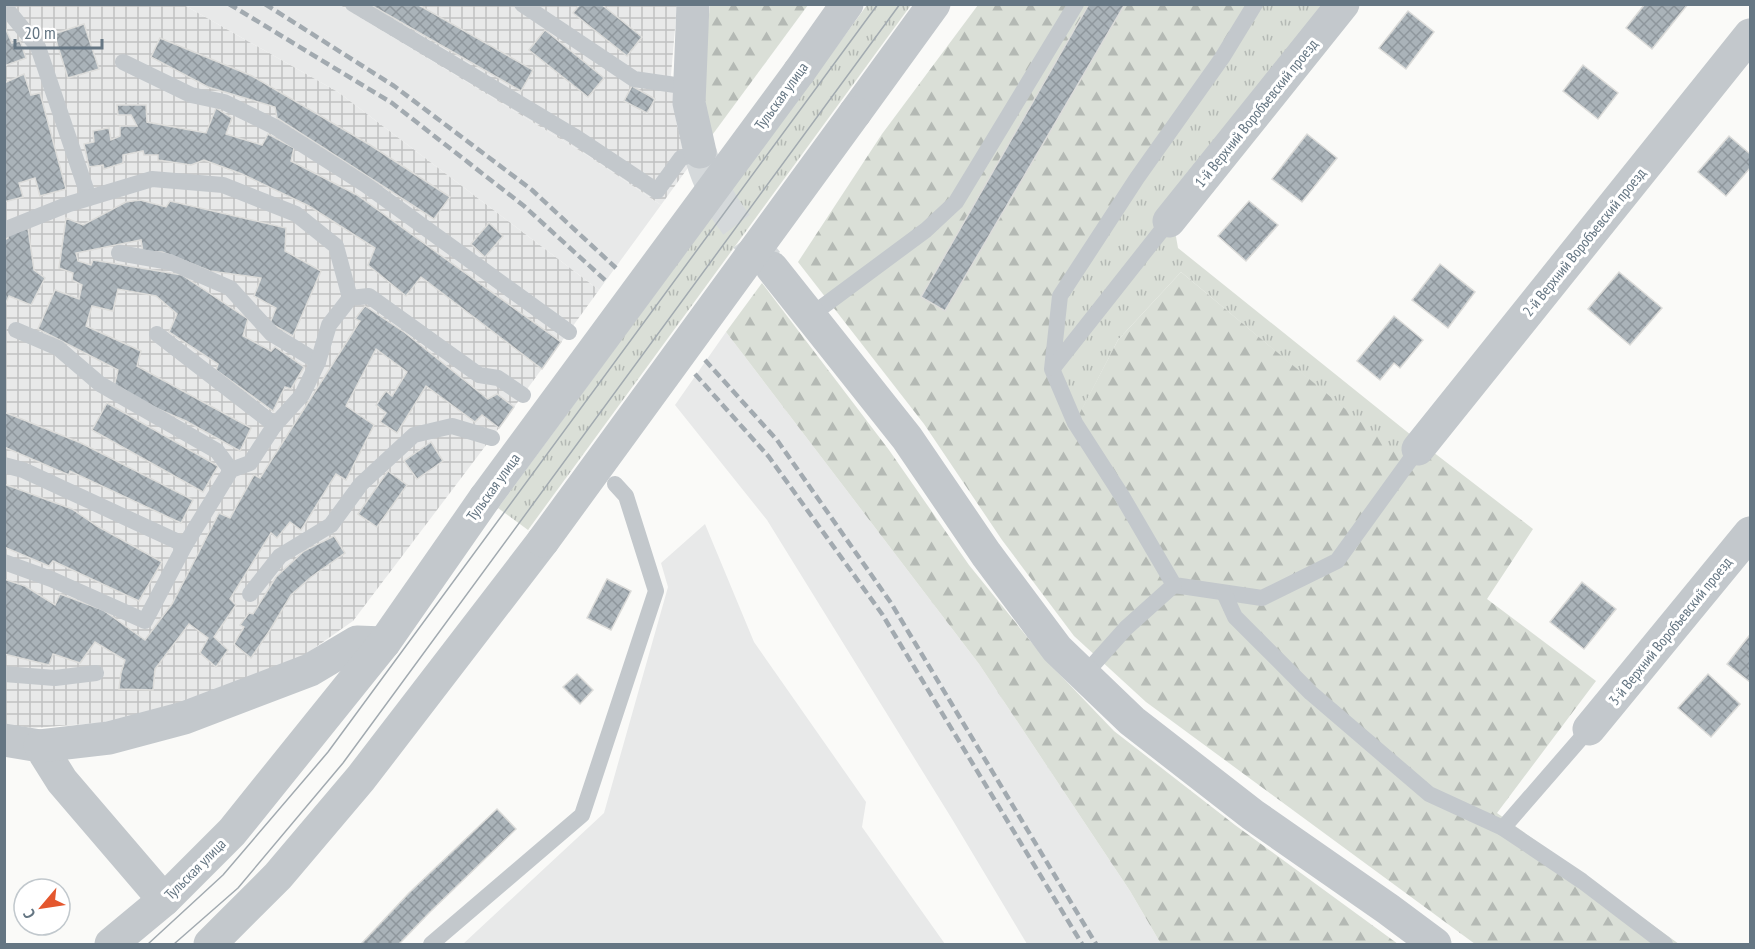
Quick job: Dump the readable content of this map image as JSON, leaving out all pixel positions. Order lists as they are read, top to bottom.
{
  "streets": {
    "street": [
      "Тульская улица",
      "1-й Верхний Воробъевский проезд",
      "2-й Верхний Воробъевский проезд",
      "3-й Верхний Воробъевский проезд"
    ]
  },
  "scale_bar": "20 m",
  "north": "bottom left"
}
